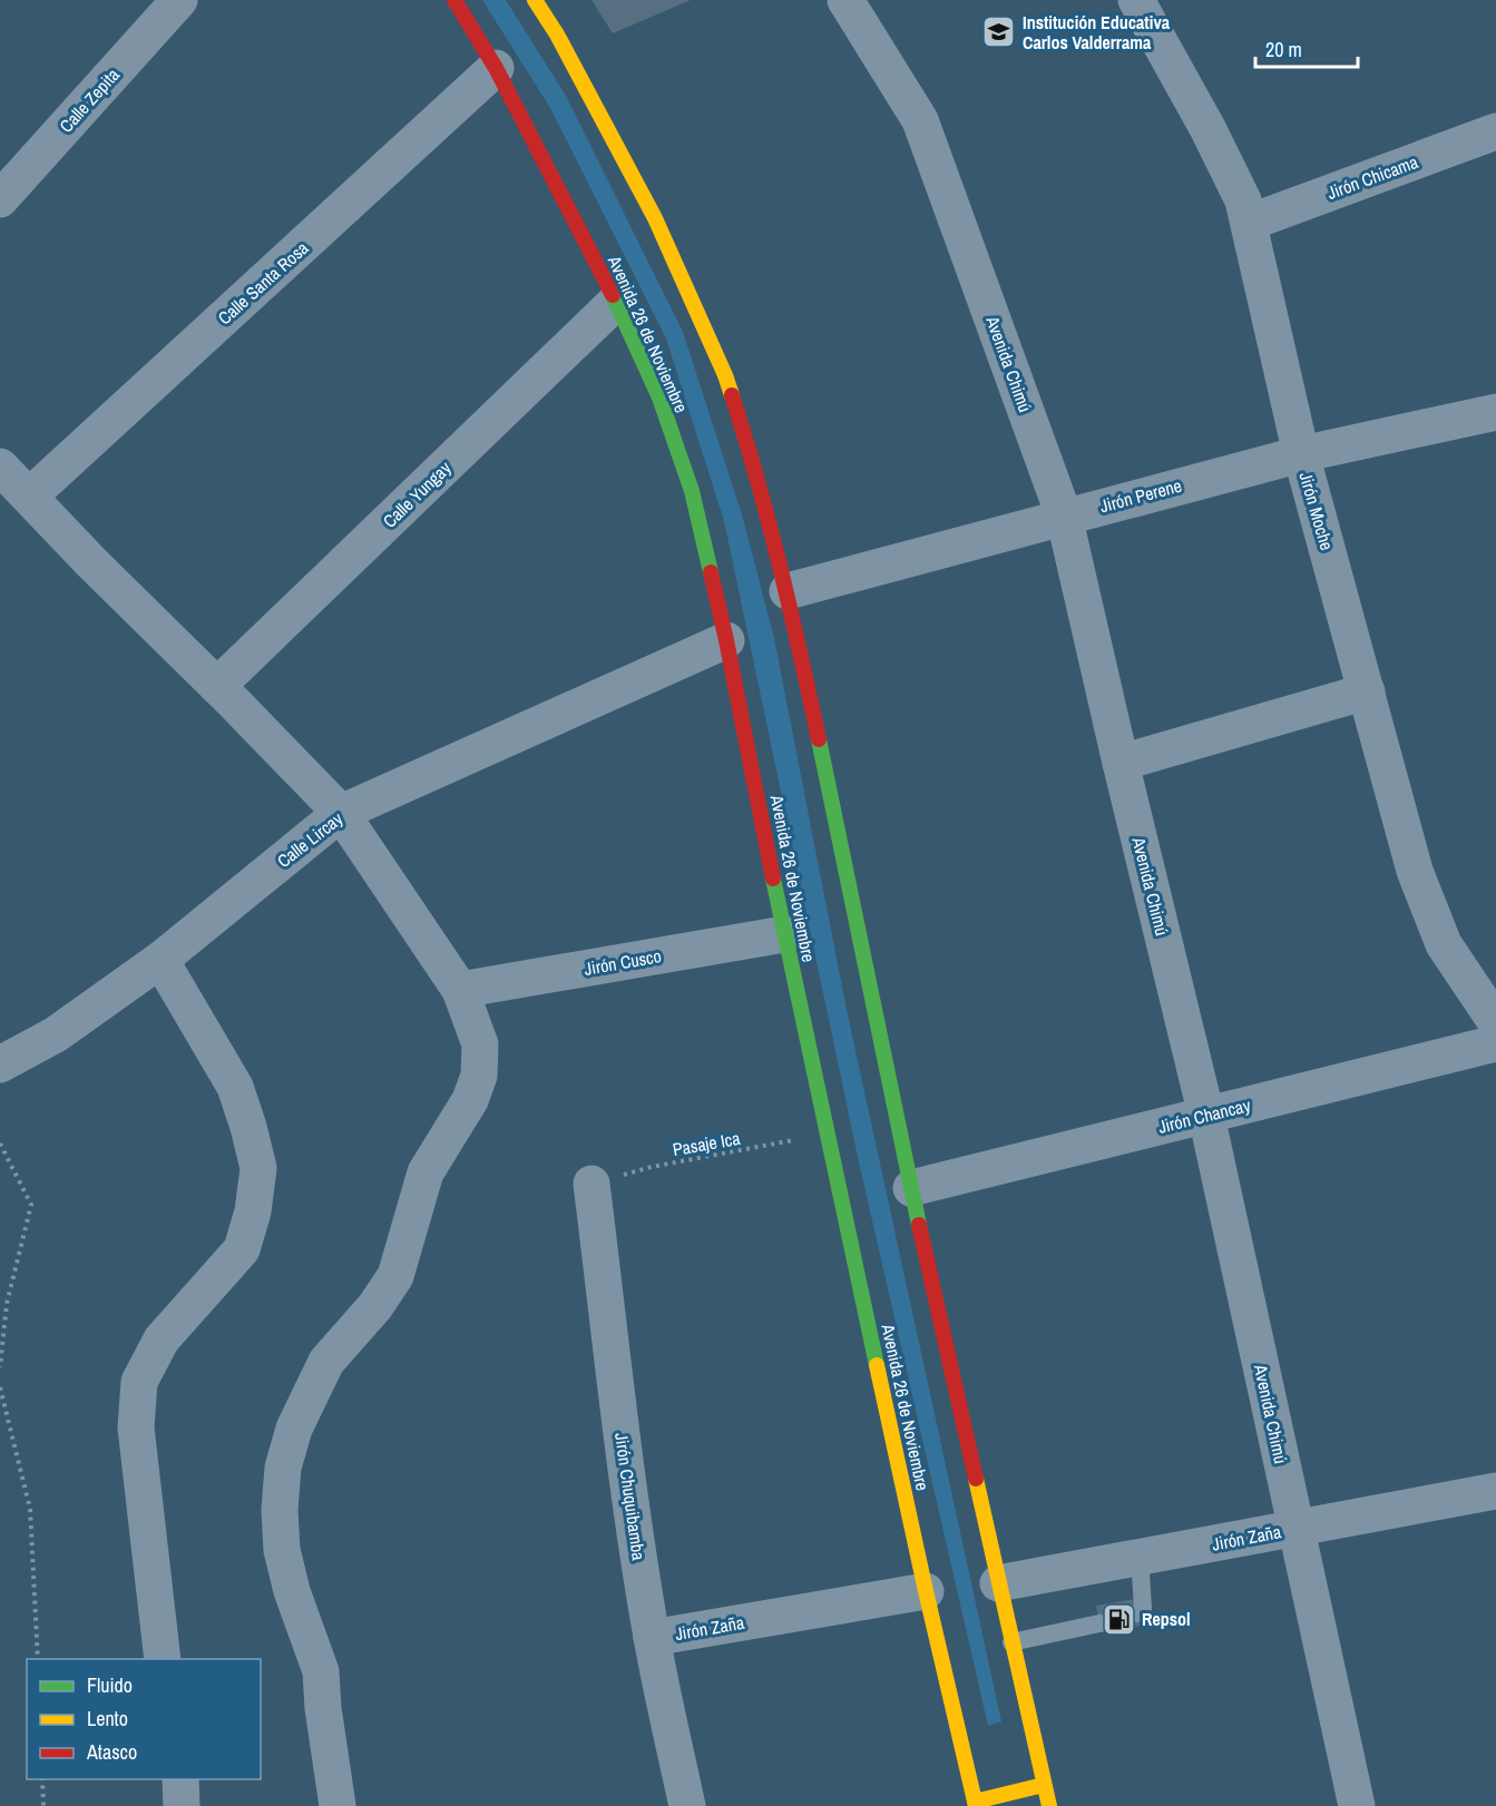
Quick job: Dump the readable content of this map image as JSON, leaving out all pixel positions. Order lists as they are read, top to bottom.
{
  "streets": {
    "main road": ["Avenida 26 de Noviembre"],
    "street": [
      "Calle Zepita",
      "Jirón Chicama",
      "Calle Santa Rosa",
      "Avenida Chimú",
      "Calle Yungay",
      "Jirón Perene",
      "Jirón Moche",
      "Calle Lircay",
      "Jirón Cusco",
      "Jirón Chancay",
      "Jirón Chuquibamba",
      "Jirón Zaña"
    ],
    "path": ["Pasaje Ica"]
  },
  "crossings": [
    ["Jirón Chicama", "Jirón Moche"],
    ["Calle Santa Rosa", "Avenida 26 de Noviembre"],
    ["Avenida 26 de Noviembre", "Calle Yungay"],
    ["Avenida 26 de Noviembre", "Calle Lircay"],
    ["Avenida 26 de Noviembre", "Jirón Cusco"],
    ["Avenida 26 de Noviembre", "Pasaje Ica"],
    ["Avenida 26 de Noviembre", "Jirón Zaña"],
    ["Avenida Chimú", "Jirón Perene"],
    ["Avenida Chimú", "Jirón Chancay"],
    ["Avenida Chimú", "Jirón Zaña"],
    ["Jirón Perene", "Jirón Moche"],
    ["Pasaje Ica", "Jirón Chuquibamba"],
    ["Jirón Chuquibamba", "Jirón Zaña"]
  ],
  "places": {
    "school or university": ["Institución Educativa Carlos Valderrama"],
    "fuel station": ["Repsol"]
  },
  "legend": ["Fluido", "Lento", "Atasco"],
  "scale_bar": "20 m"
}
